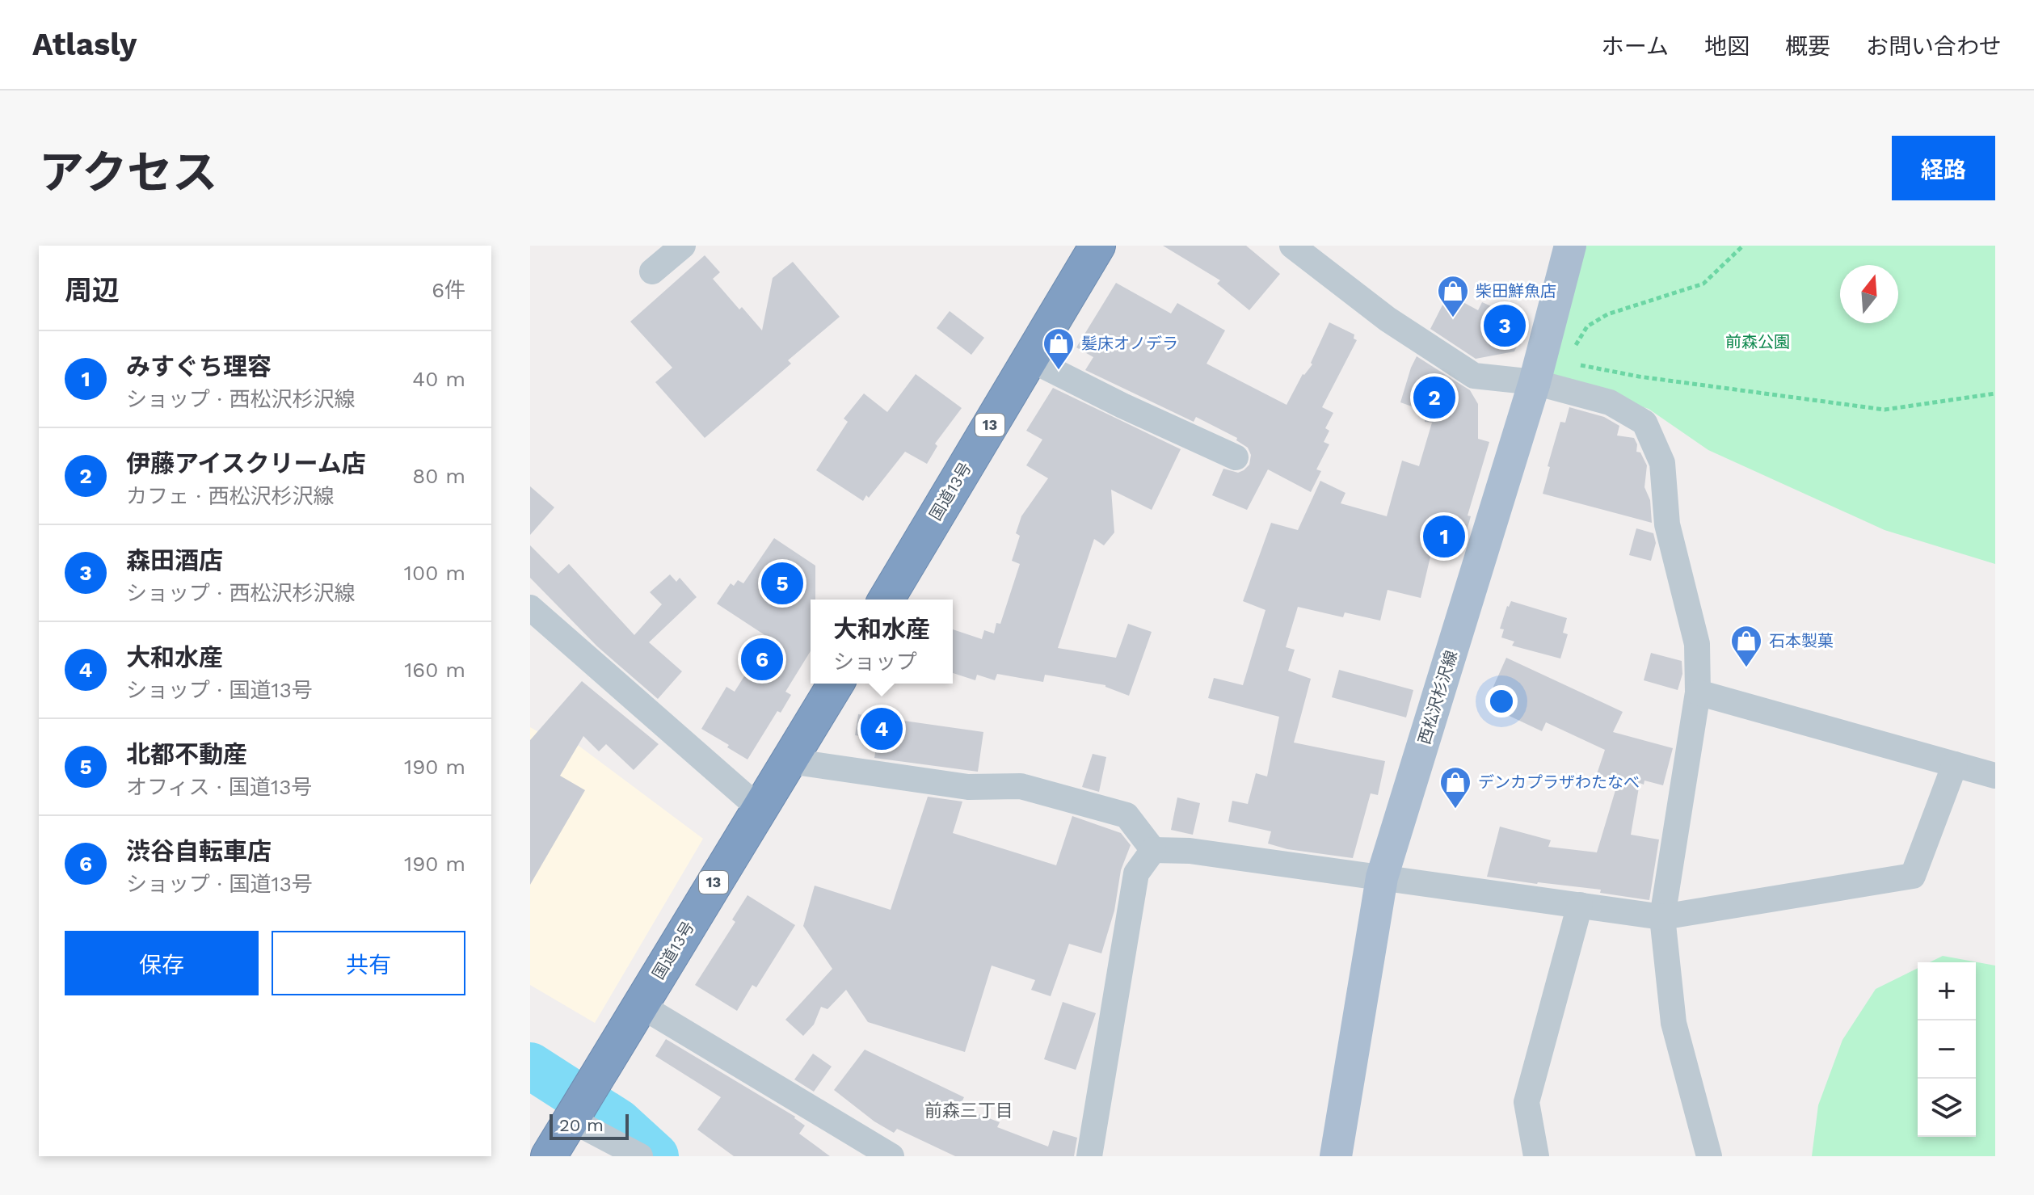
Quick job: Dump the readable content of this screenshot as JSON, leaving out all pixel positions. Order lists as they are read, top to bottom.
{
  "streets": {
    "highway": ["13", "国道13号"],
    "main road": ["西松沢杉沢線"]
  },
  "districts": ["前森三丁目"],
  "parks": ["前森公園"],
  "places": {
    "shop": [
      "柴田鮮魚店",
      "髪床オノデラ",
      "石本製菓",
      "デンカプラザわたなべ"
    ]
  },
  "scale_bar": "20 m",
  "north": "top",
  "page": {
    "header": "Atlasly",
    "nav": [
      "ホーム",
      "地図",
      "概要",
      "お問い合わせ"
    ],
    "title": "アクセス",
    "buttons": [
      "経路",
      ["保存", "共有"]
    ],
    "heading": ["周辺", "6件"],
    "pins": [
      "3",
      "2",
      "1",
      "5",
      "6",
      "4"
    ],
    "list": [
      {
        "mark": "1",
        "name": "みすぐち理容",
        "note": "ショップ · 西松沢杉沢線",
        "value": "40 m"
      },
      {
        "mark": "2",
        "name": "伊藤アイスクリーム店",
        "note": "カフェ · 西松沢杉沢線",
        "value": "80 m"
      },
      {
        "mark": "3",
        "name": "森田酒店",
        "note": "ショップ · 西松沢杉沢線",
        "value": "100 m"
      },
      {
        "mark": "4",
        "name": "大和水産",
        "note": "ショップ · 国道13号",
        "value": "160 m"
      },
      {
        "mark": "5",
        "name": "北都不動産",
        "note": "オフィス · 国道13号",
        "value": "190 m"
      },
      {
        "mark": "6",
        "name": "渋谷自転車店",
        "note": "ショップ · 国道13号",
        "value": "190 m"
      }
    ],
    "popup": ["大和水産", "ショップ"],
    "map_buttons": ["+", "−"],
    "scale": "20 m"
  }
}
